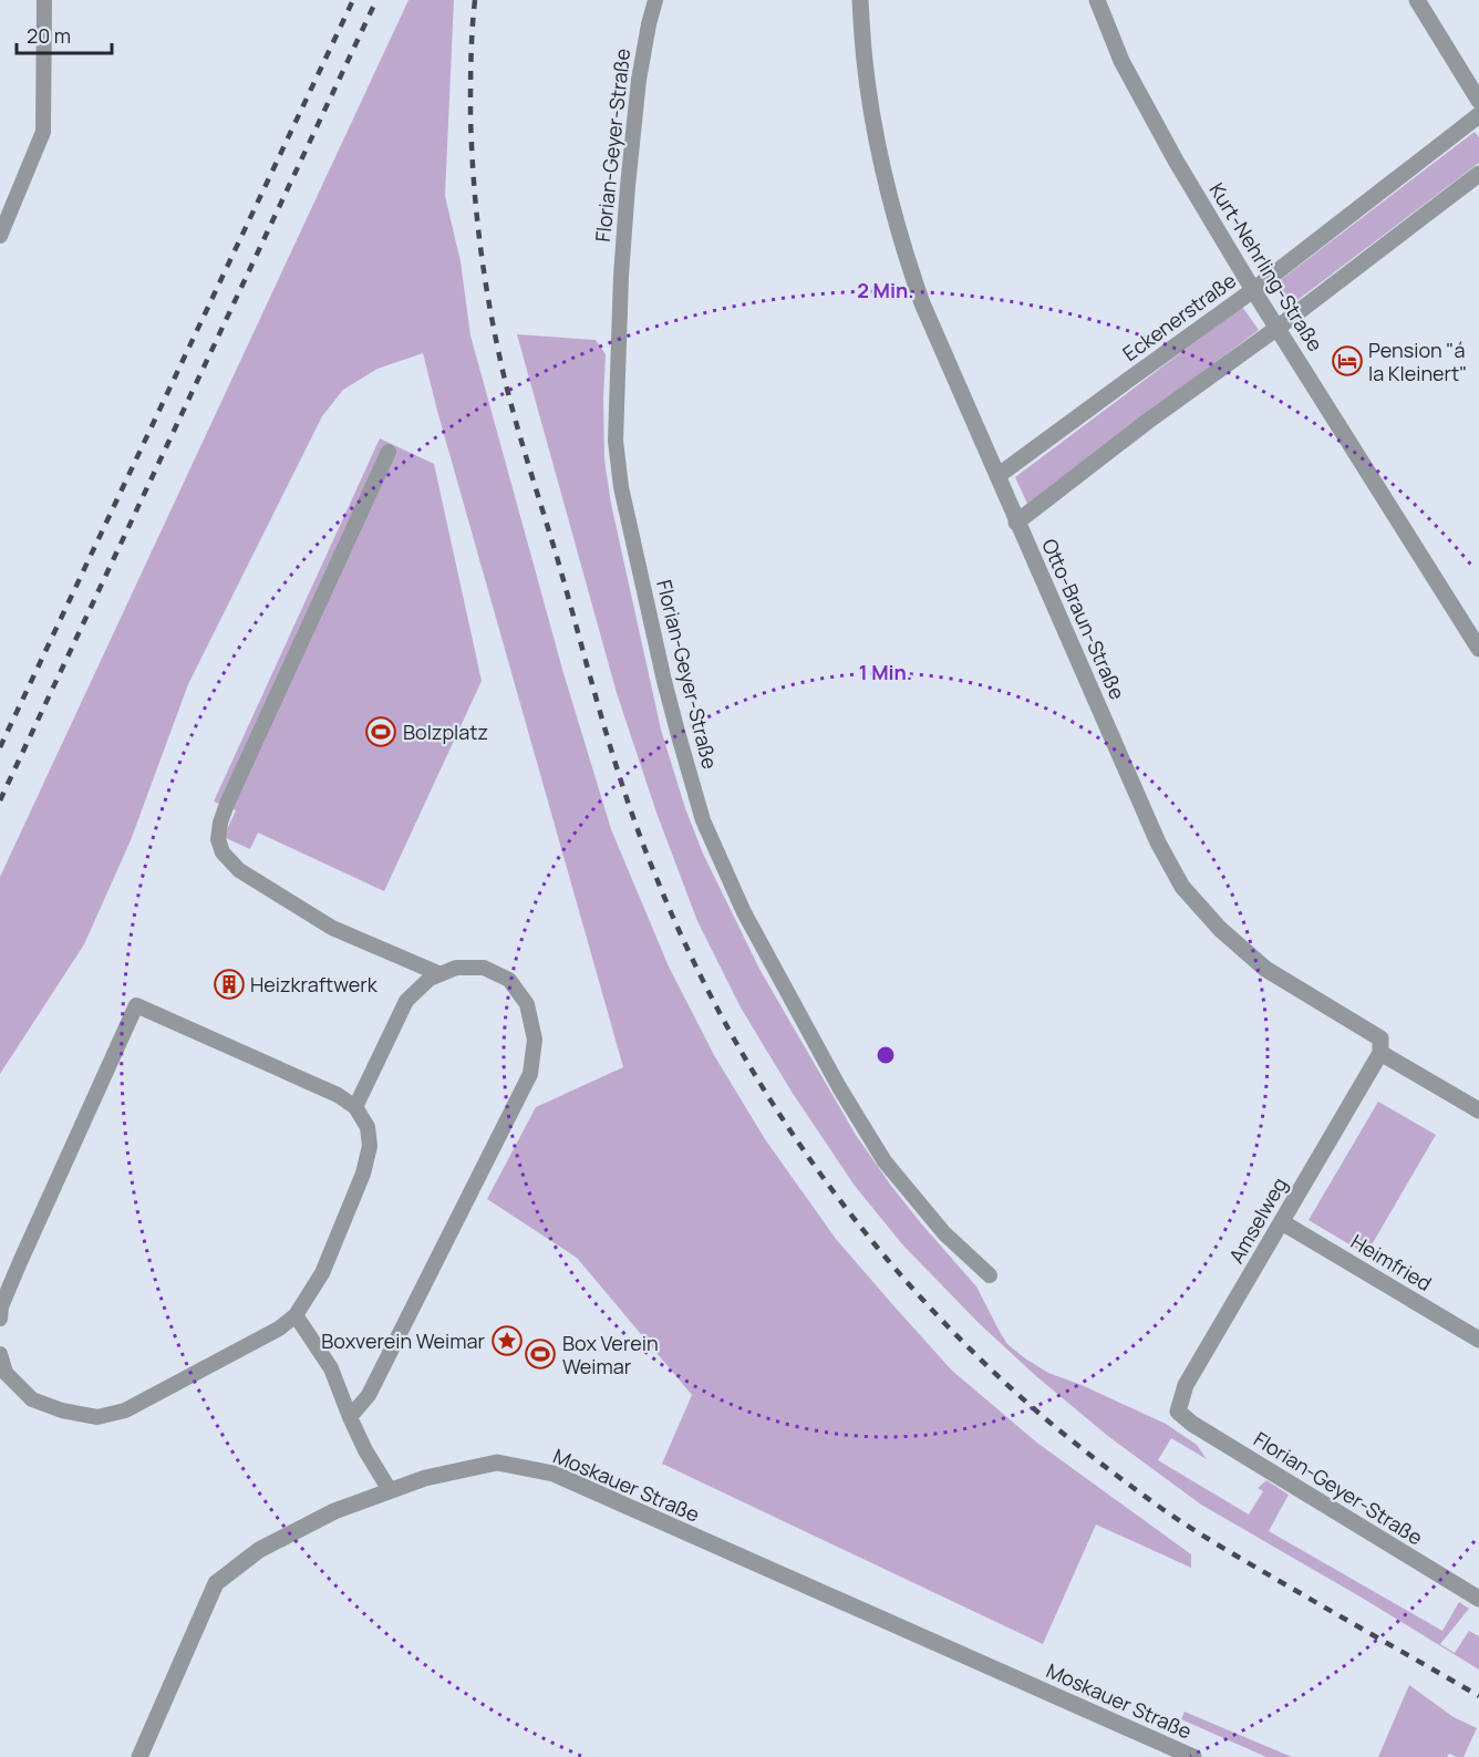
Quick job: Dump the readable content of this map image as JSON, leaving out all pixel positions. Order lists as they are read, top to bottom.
{
  "streets": {
    "street": [
      "Florian-Geyer-Straße",
      "Kurt-Nehrling-Straße",
      "Eckenerstraße",
      "Otto-Braun-Straße",
      "Amselweg",
      "Heimfried",
      "Moskauer Straße"
    ]
  },
  "crossings": [
    ["Florian-Geyer-Straße", "Amselweg"],
    ["Kurt-Nehrling-Straße", "Eckenerstraße"],
    ["Eckenerstraße", "Otto-Braun-Straße"],
    ["Otto-Braun-Straße", "Amselweg"],
    ["Amselweg", "Heimfried"]
  ],
  "places": {
    "hotel": ["Pension \"á la Kleinert\""],
    "sports": ["Bolzplatz", "Box Verein Weimar"],
    "building": ["Heizkraftwerk"],
    "place": ["Boxverein Weimar"]
  },
  "scale_bar": "20 m",
  "rings": ["2 Min.", "1 Min."]
}
